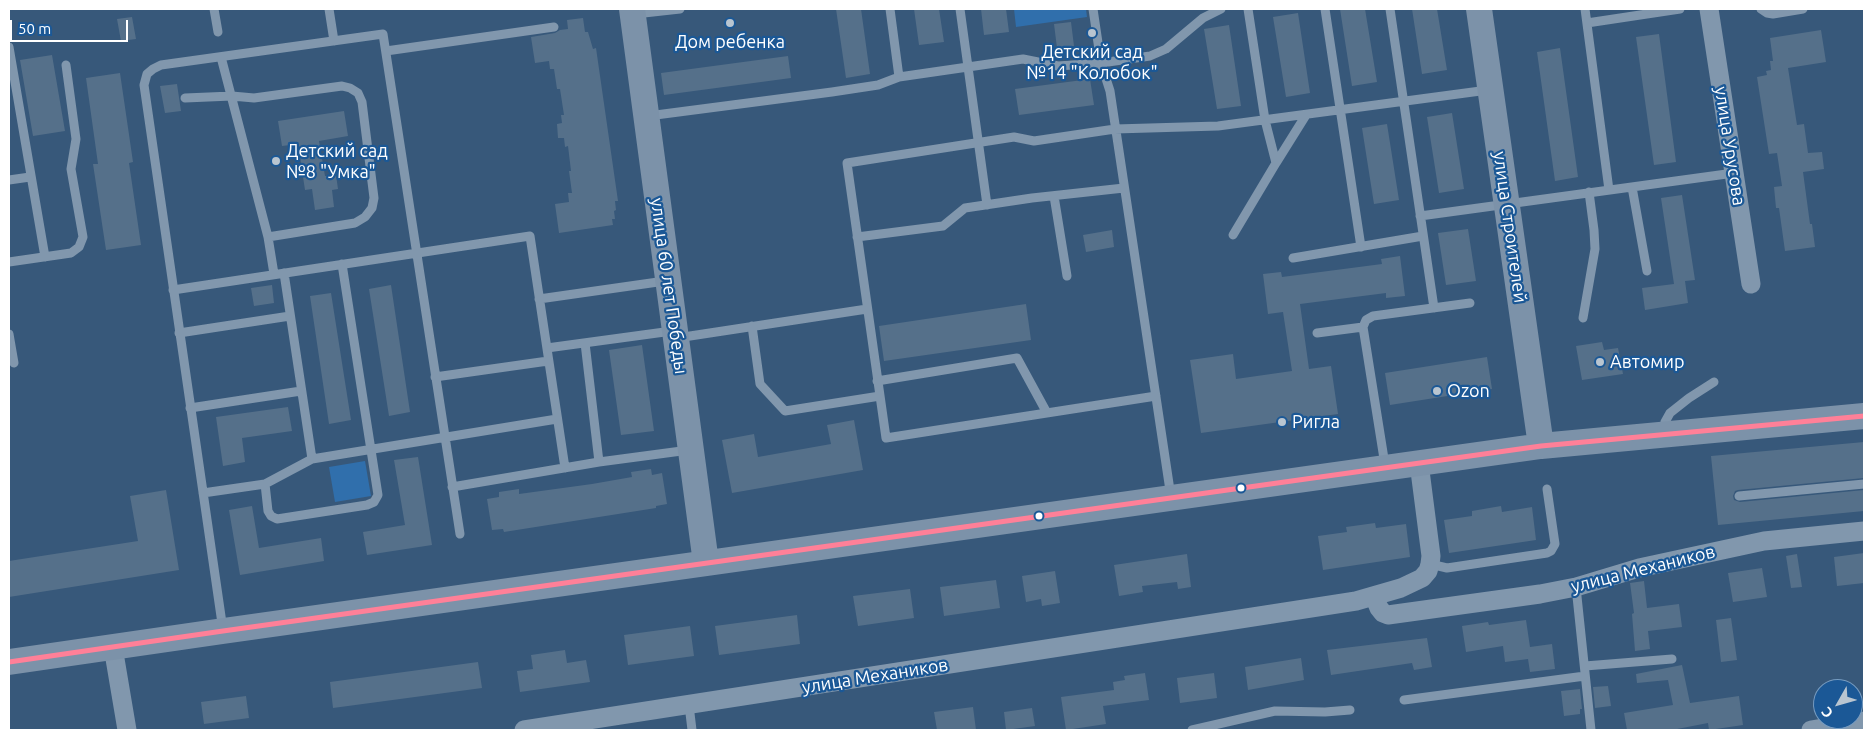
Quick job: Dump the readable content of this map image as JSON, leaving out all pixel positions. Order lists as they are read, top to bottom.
{
  "streets": {
    "main road": ["улица Строителей", "улица 60 лет Победы"],
    "street": ["улица Урусова", "улица Механиков"]
  },
  "places": [
    "Дом ребенка",
    "Детский сад №14 \"Колобок\"",
    "Детский сад №8 \"Умка\"",
    "Автомир",
    "Ozon",
    "Ригла"
  ],
  "scale_bar": "50 m",
  "north": "bottom left"
}
